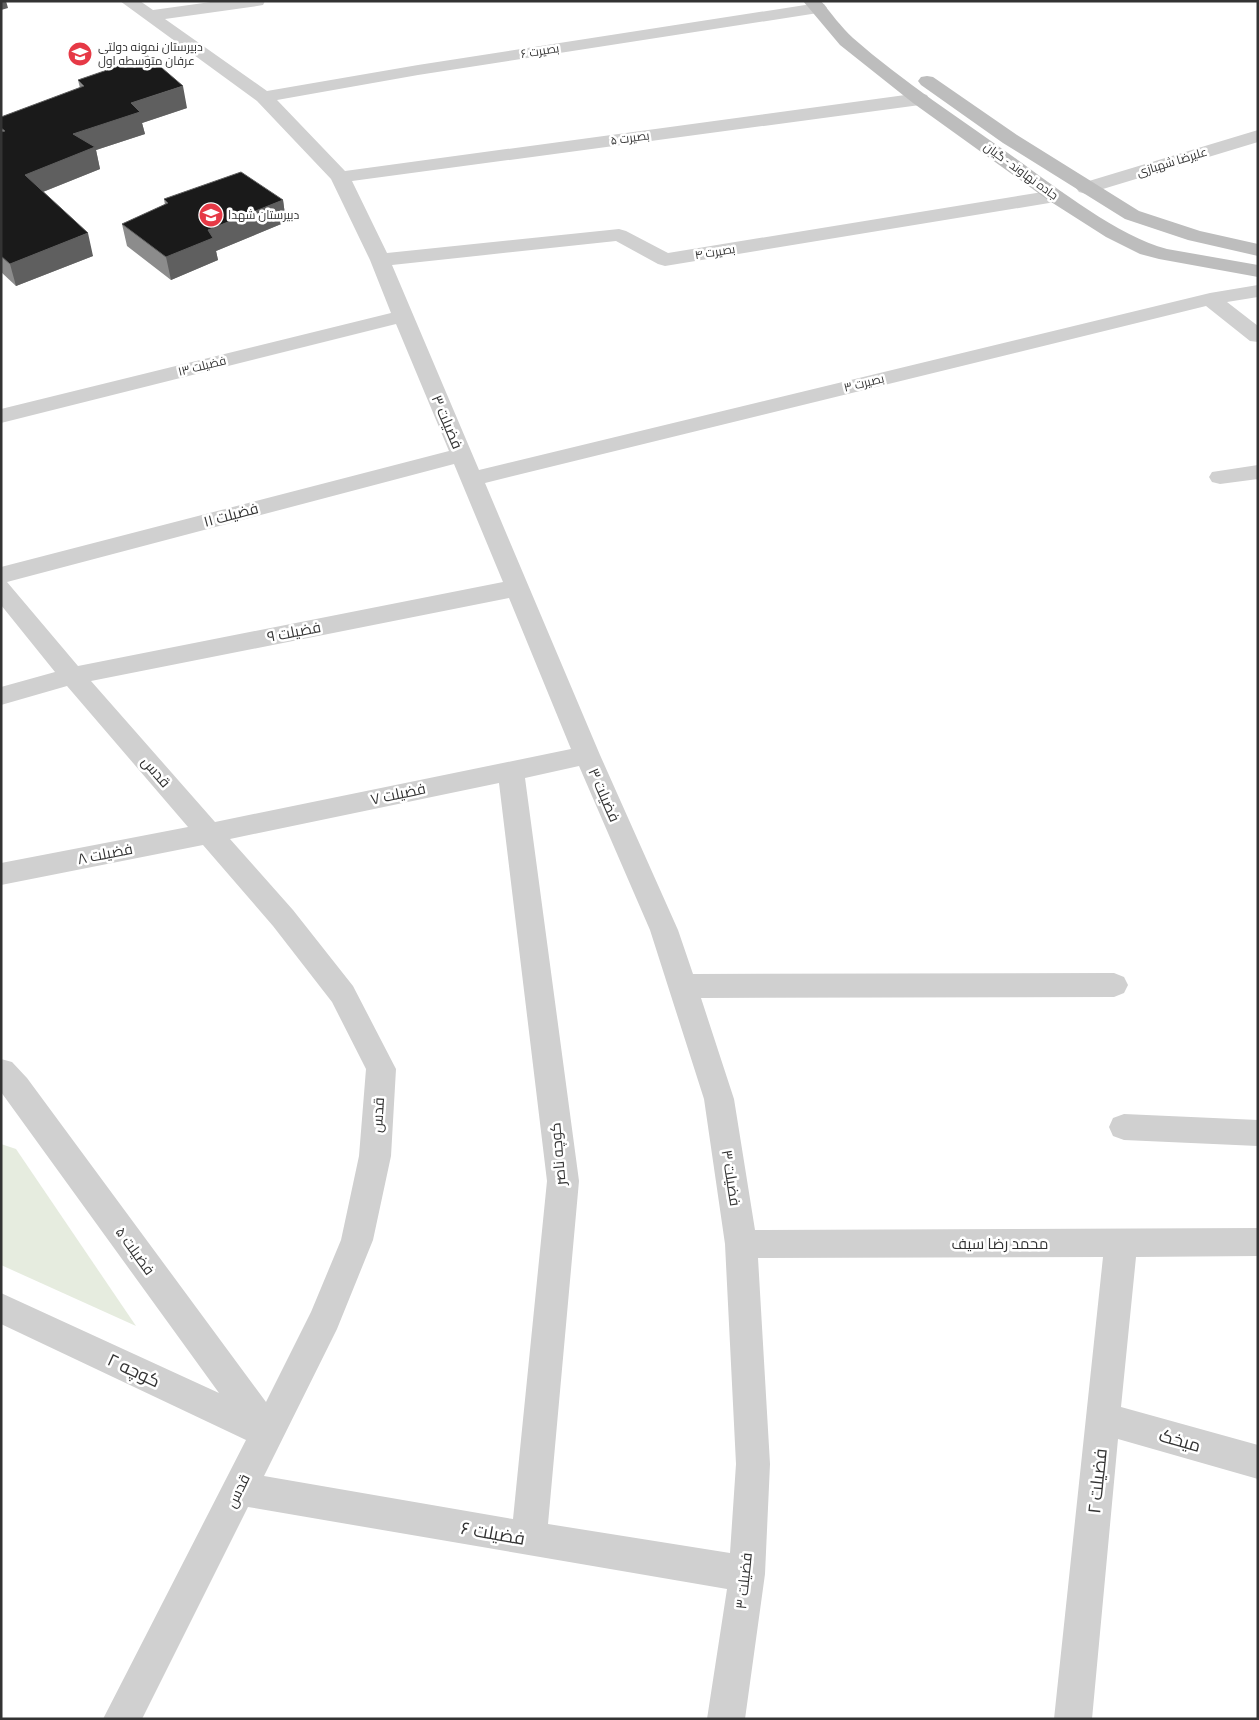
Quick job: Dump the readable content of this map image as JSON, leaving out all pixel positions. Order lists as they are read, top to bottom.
{
  "streets": {
    "main road": ["جاده نهاوند - گیان"],
    "street": [
      "بصیرت ۶",
      "بصیرت ۵",
      "علیرضا شهبازی",
      "بصیرت ۴",
      "فضیلت ۱۳",
      "بصیرت ۳",
      "فضیلت ۳",
      "فضیلت ۱۱",
      "فضیلت ۹",
      "قدس",
      "فضیلت ۷",
      "فضیلت ۸",
      "کوچه ناصر",
      "محمد رضا سیف",
      "فضیلت ۵",
      "کوچه ۲",
      "میخک",
      "فضیلت ۲",
      "فضیلت ۶"
    ]
  },
  "crossings": [
    ["بصیرت ۶", "جاده نهاوند - گیان"],
    ["بصیرت ۶", "فضیلت ۳"],
    ["بصیرت ۵", "جاده نهاوند - گیان"],
    ["بصیرت ۵", "فضیلت ۳"],
    ["علیرضا شهبازی", "جاده نهاوند - گیان"],
    ["جاده نهاوند - گیان", "بصیرت ۴"],
    ["بصیرت ۴", "فضیلت ۳"],
    ["فضیلت ۱۳", "فضیلت ۳"],
    ["بصیرت ۳", "فضیلت ۳"],
    ["فضیلت ۳", "فضیلت ۱۱"],
    ["فضیلت ۳", "فضیلت ۹"],
    ["فضیلت ۳", "فضیلت ۷"],
    ["فضیلت ۳", "محمد رضا سیف"],
    ["فضیلت ۳", "فضیلت ۶"],
    ["فضیلت ۹", "قدس"],
    ["قدس", "فضیلت ۷"],
    ["قدس", "فضیلت ۸"],
    ["قدس", "فضیلت ۵"],
    ["قدس", "کوچه ۲"],
    ["قدس", "فضیلت ۶"],
    ["فضیلت ۷", "فضیلت ۸"],
    ["فضیلت ۷", "کوچه ناصر"],
    ["کوچه ناصر", "فضیلت ۶"],
    ["محمد رضا سیف", "فضیلت ۲"],
    ["فضیلت ۵", "کوچه ۲"],
    ["میخک", "فضیلت ۲"]
  ],
  "places": {
    "school or university": ["دبیرستان نمونه دولتی عرفان متوسطه اول", "دبیرستان شهدا"]
  }
}
